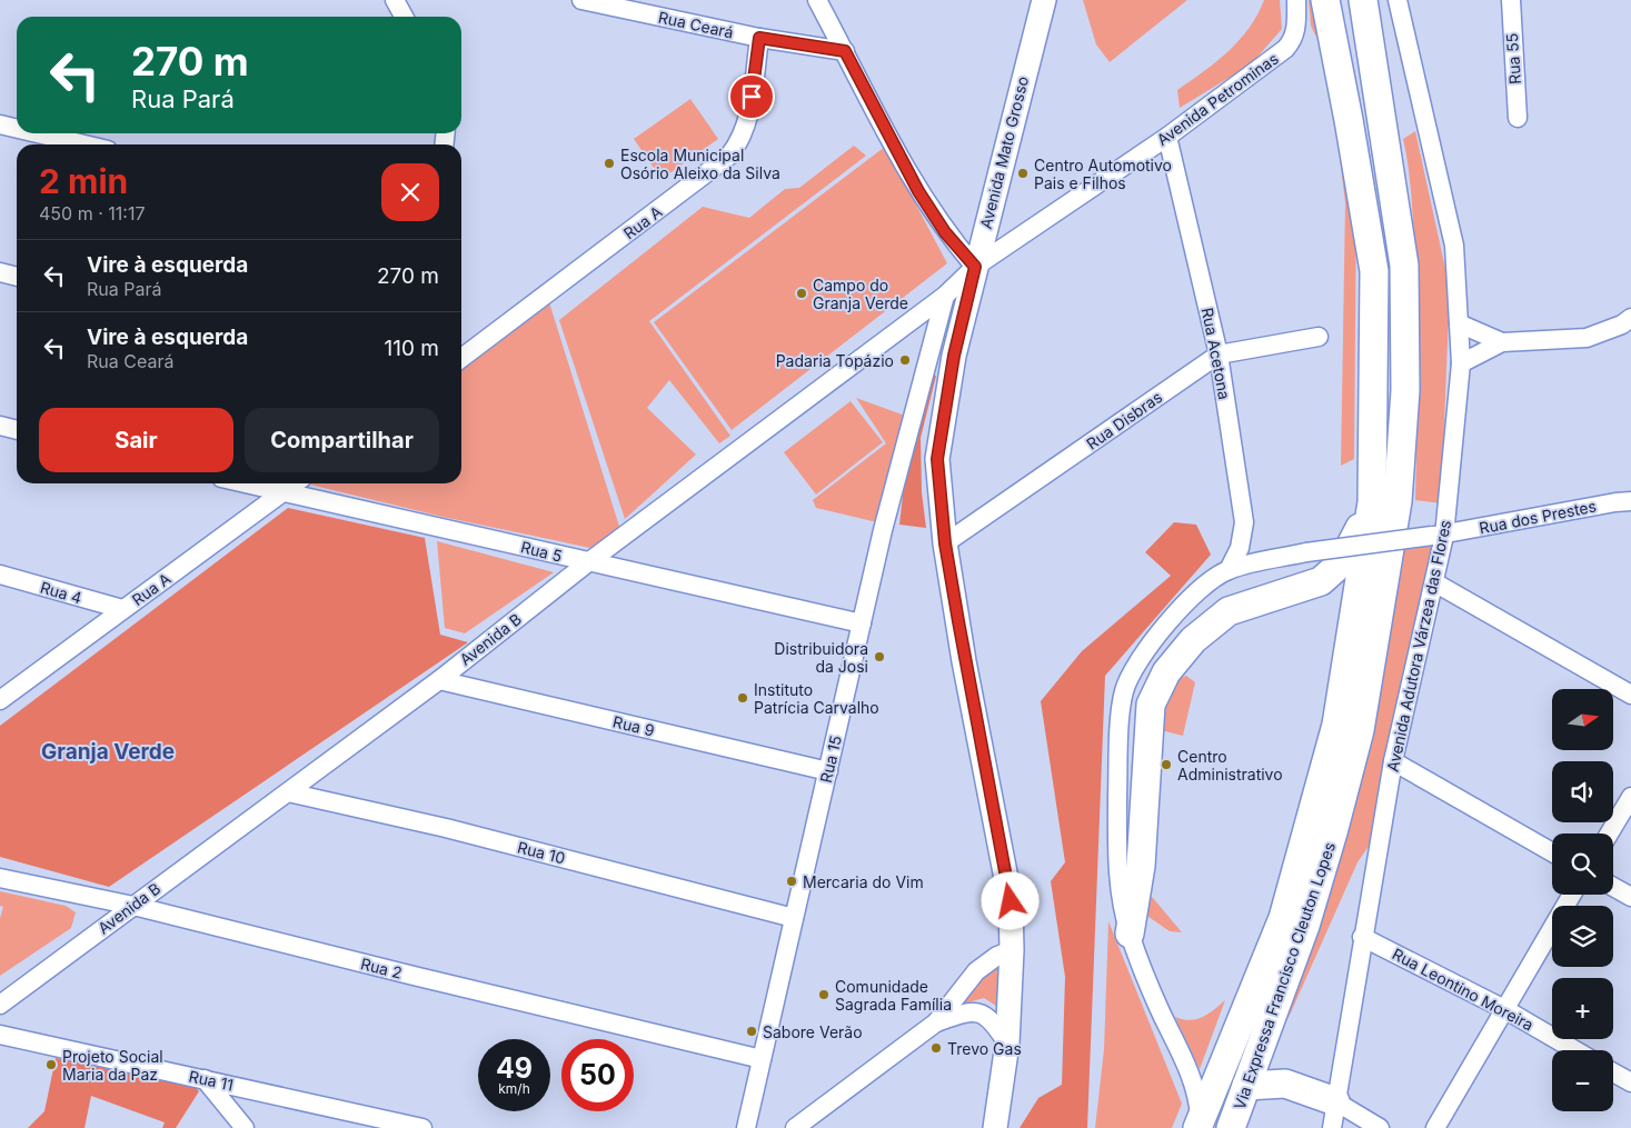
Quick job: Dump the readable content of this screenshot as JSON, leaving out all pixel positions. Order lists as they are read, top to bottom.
{
  "streets": {
    "highway": ["Via Expressa Francisco Cleuton Lopes"],
    "main road": ["Avenida Mato Grosso"],
    "street": [
      "Rua Ceará",
      "Rua 55",
      "Avenida Petrominas",
      "Rua A",
      "Rua Acetona",
      "Rua Disbras",
      "Rua dos Prestes",
      "Rua 5",
      "Rua 4",
      "Avenida B",
      "Avenida Adutora Várzea das Flores",
      "Rua 9",
      "Rua 15",
      "Rua 10",
      "Rua 2",
      "Rua Leontino Moreira",
      "Rua 11"
    ]
  },
  "crossings": [
    ["Rua Ceará", "Rua A"],
    ["Avenida Petrominas", "Avenida Mato Grosso"],
    ["Avenida Petrominas", "Rua Acetona"],
    ["Avenida Petrominas", "Avenida B"],
    ["Avenida Mato Grosso", "Rua Disbras"],
    ["Avenida Mato Grosso", "Avenida B"],
    ["Rua A", "Rua 5"],
    ["Rua A", "Rua 4"],
    ["Rua Acetona", "Rua Disbras"],
    ["Rua Acetona", "Rua dos Prestes"],
    ["Rua dos Prestes", "Avenida Adutora Várzea das Flores"],
    ["Rua 5", "Avenida B"],
    ["Rua 5", "Rua 15"],
    ["Avenida B", "Rua 9"],
    ["Avenida B", "Rua 15"],
    ["Avenida B", "Rua 10"],
    ["Avenida B", "Rua 2"],
    ["Avenida Adutora Várzea das Flores", "Rua Leontino Moreira"],
    ["Rua 9", "Rua 15"],
    ["Rua 15", "Rua 10"],
    ["Rua 15", "Rua 2"]
  ],
  "districts": ["Granja Verde"],
  "places": [
    "Escola Municipal Osório Aleixo da Silva",
    "Centro Automotivo Pais e Filhos",
    "Campo do Granja Verde",
    "Padaria Topázio",
    "Distribuidora da Josi",
    "Instituto Patrícia Carvalho",
    "Centro Administrativo",
    "Mercaria do Vim",
    "Comunidade Sagrada Família",
    "Sabore Verão",
    "Trevo Gas",
    "Projeto Social Maria da Paz"
  ],
  "north": "right",
  "page": {
    "turn": ["270 m", "Rua Pará"],
    "heading": ["2 min", "450 m · 11:17"],
    "list": [
      {
        "name": "Vire à esquerda",
        "note": "Rua Pará",
        "value": "270 m"
      },
      {
        "name": "Vire à esquerda",
        "note": "Rua Ceará",
        "value": "110 m"
      }
    ],
    "buttons": ["Sair", "Compartilhar"],
    "map_buttons": ["+", "−"],
    "speed": "49 km/h",
    "limit": "50"
  }
}
